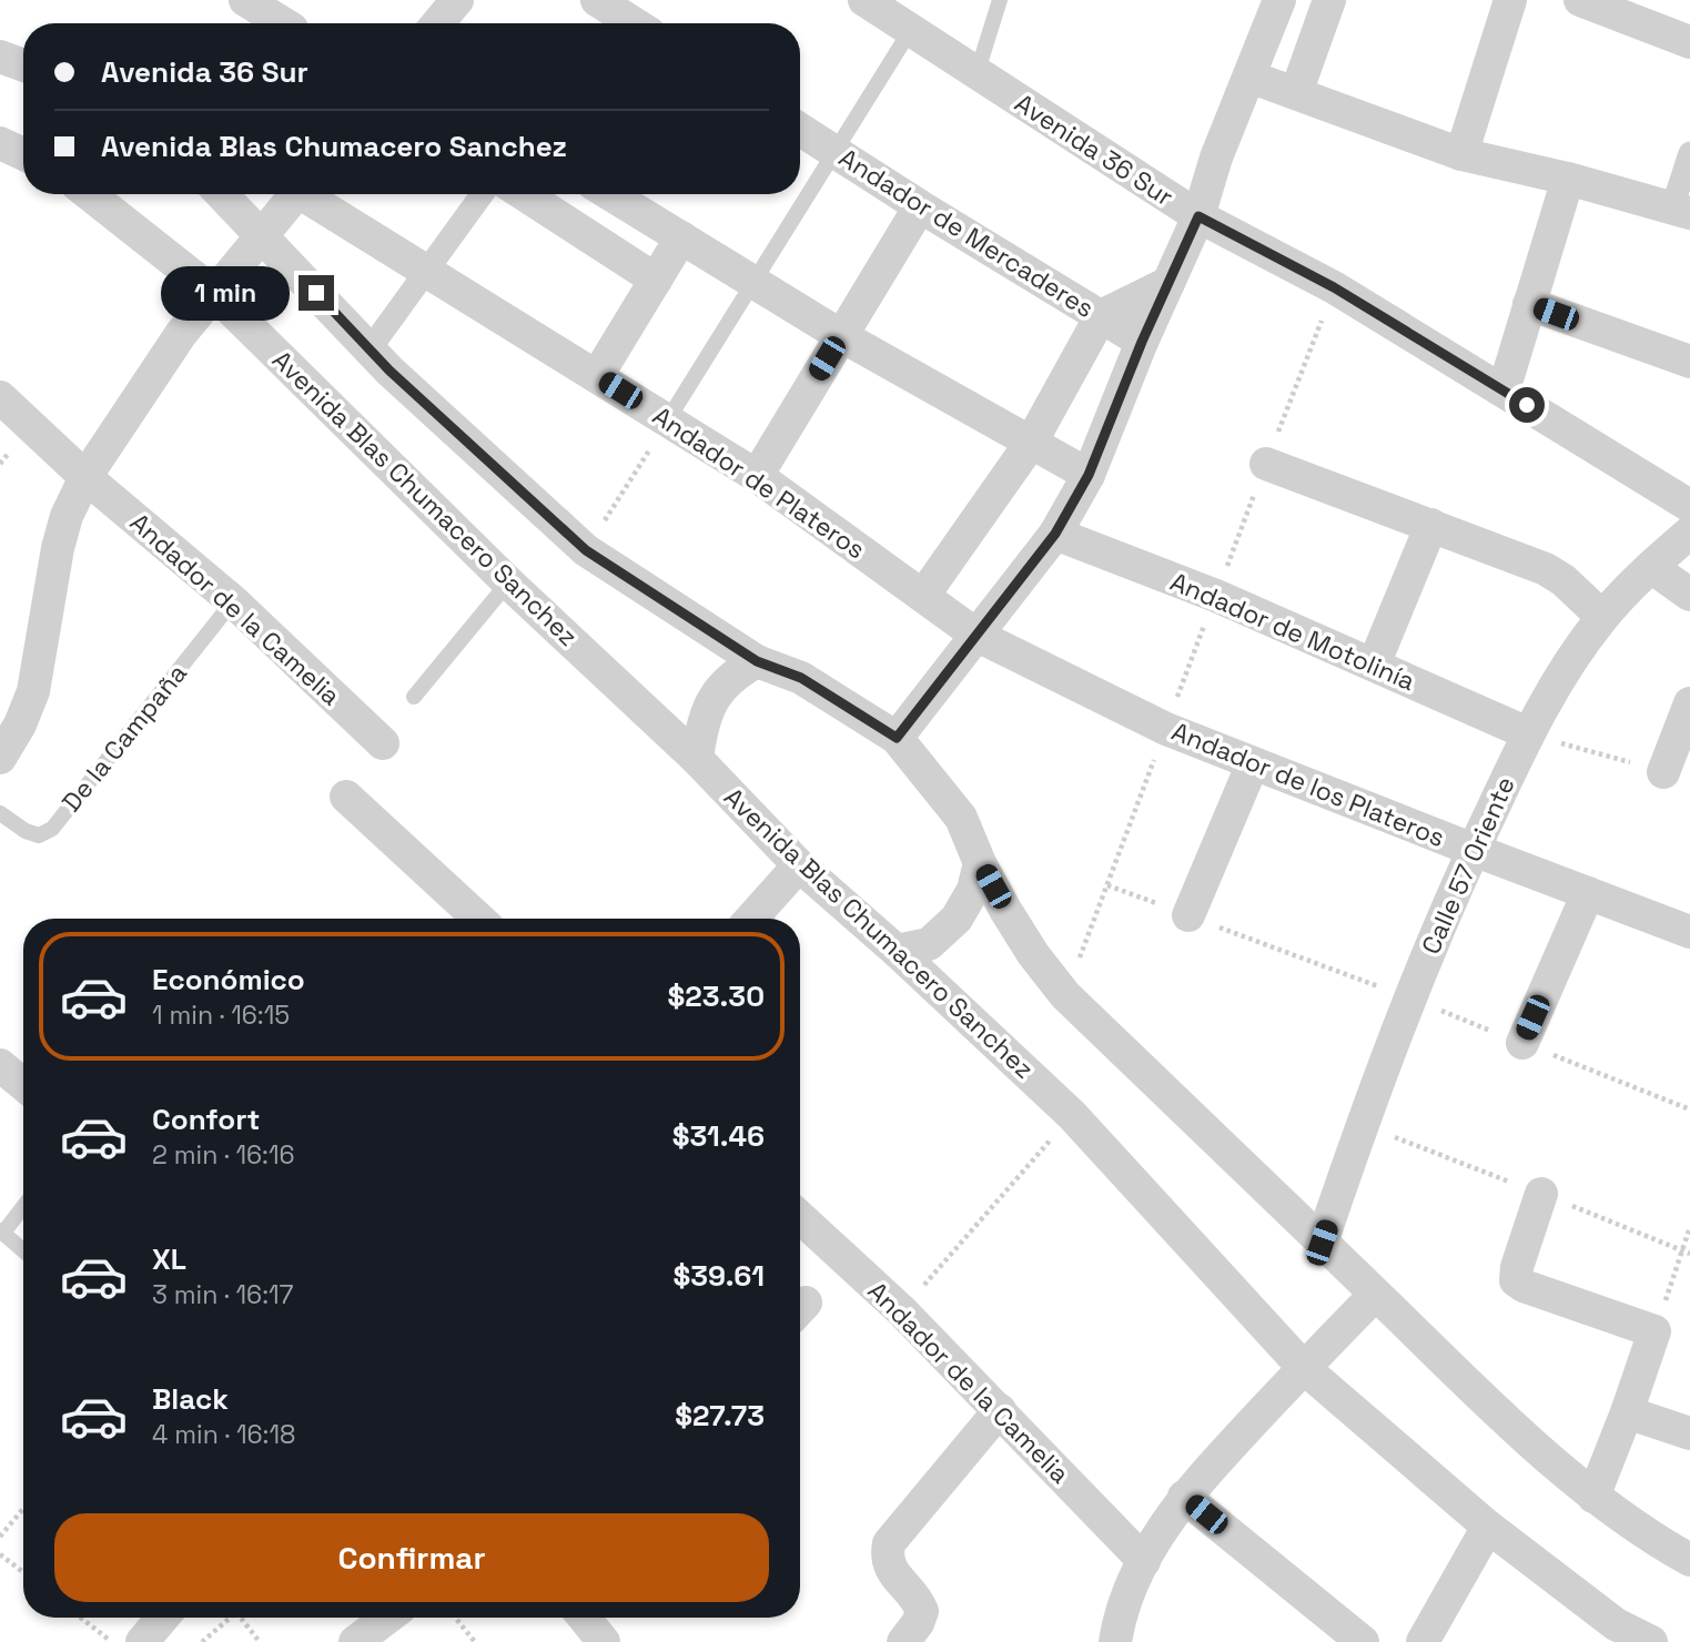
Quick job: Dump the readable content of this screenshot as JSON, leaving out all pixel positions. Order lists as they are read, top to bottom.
{
  "streets": {
    "street": [
      "Avenida 36 Sur",
      "Andador de Mercaderes",
      "Andador de Plateros",
      "Avenida Blas Chumacero Sanchez",
      "Andador de la Camelia",
      "Andador de Motolinía",
      "Andador de los Plateros",
      "Calle 57 Oriente"
    ],
    "lane": ["De la Campaña"]
  },
  "crossings": [
    ["Andador de Plateros", "Andador de los Plateros"],
    ["Andador de la Camelia", "De la Campaña"],
    ["Andador de Motolinía", "Calle 57 Oriente"],
    ["Andador de los Plateros", "Calle 57 Oriente"]
  ],
  "page": {
    "banner": ["Avenida 36 Sur", "Avenida Blas Chumacero Sanchez"],
    "bubble": "1 min",
    "list": [
      {
        "name": "Económico",
        "note": "1 min · 16:15",
        "value": "$23.30"
      },
      {
        "name": "Confort",
        "note": "2 min · 16:16",
        "value": "$31.46"
      },
      {
        "name": "XL",
        "note": "3 min · 16:17",
        "value": "$39.61"
      },
      {
        "name": "Black",
        "note": "4 min · 16:18",
        "value": "$27.73"
      }
    ],
    "buttons": "Confirmar"
  }
}
